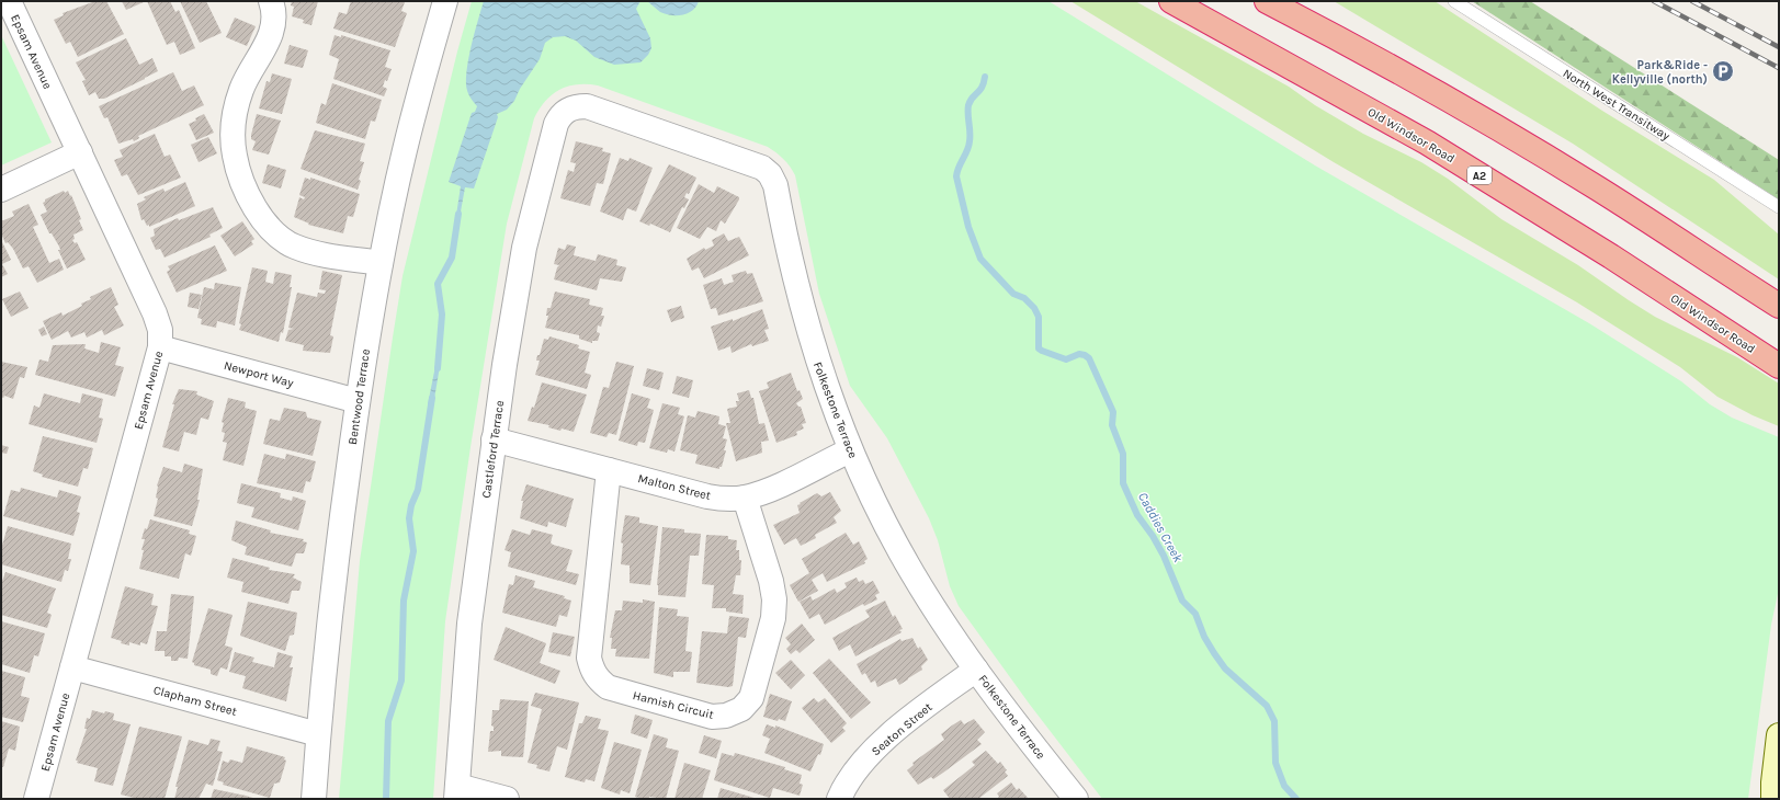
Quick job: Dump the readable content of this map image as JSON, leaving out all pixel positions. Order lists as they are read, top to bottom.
{
  "streets": {
    "highway": ["Old Windsor Road", "A2"],
    "street": [
      "Epsam Avenue",
      "Newport Way",
      "Bentwood Terrace",
      "Folkestone Terrace",
      "Castleford Terrace",
      "Malton Street",
      "Clapham Street",
      "Hamish Circuit",
      "Seaton Street"
    ],
    "lane": ["North West Transitway"]
  },
  "crossings": [
    ["Epsam Avenue", "Newport Way"],
    ["Epsam Avenue", "Clapham Street"],
    ["Newport Way", "Bentwood Terrace"],
    ["Bentwood Terrace", "Clapham Street"],
    ["Folkestone Terrace", "Castleford Terrace"],
    ["Folkestone Terrace", "Malton Street"],
    ["Folkestone Terrace", "Seaton Street"],
    ["Castleford Terrace", "Malton Street"],
    ["Malton Street", "Hamish Circuit"]
  ],
  "water": ["Caddies Creek"],
  "places": {
    "parking": ["Park&Ride - Kellyville (north)"]
  }
}
